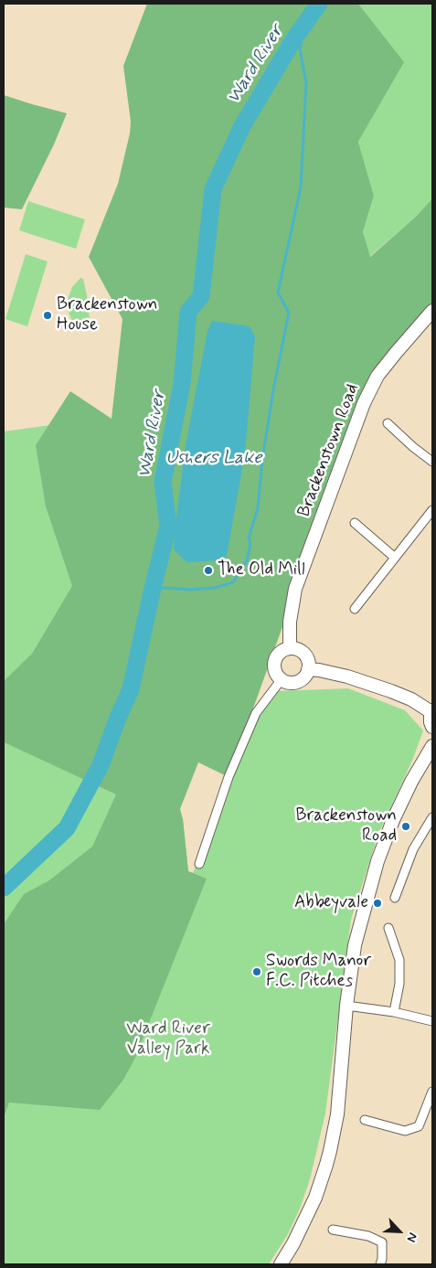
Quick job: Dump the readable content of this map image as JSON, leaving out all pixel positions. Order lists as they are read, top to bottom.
{
  "streets": {
    "street": ["Brackenstown Road"]
  },
  "water": ["Ward River", "Ushers Lake"],
  "parks": ["Ward River Valley Park"],
  "places": [
    "Brackenstown House",
    "The Old Mill",
    "Brackenstown Road",
    "Abbeyvale",
    "Swords Manor F.C. Pitches"
  ],
  "north": "bottom right"
}
